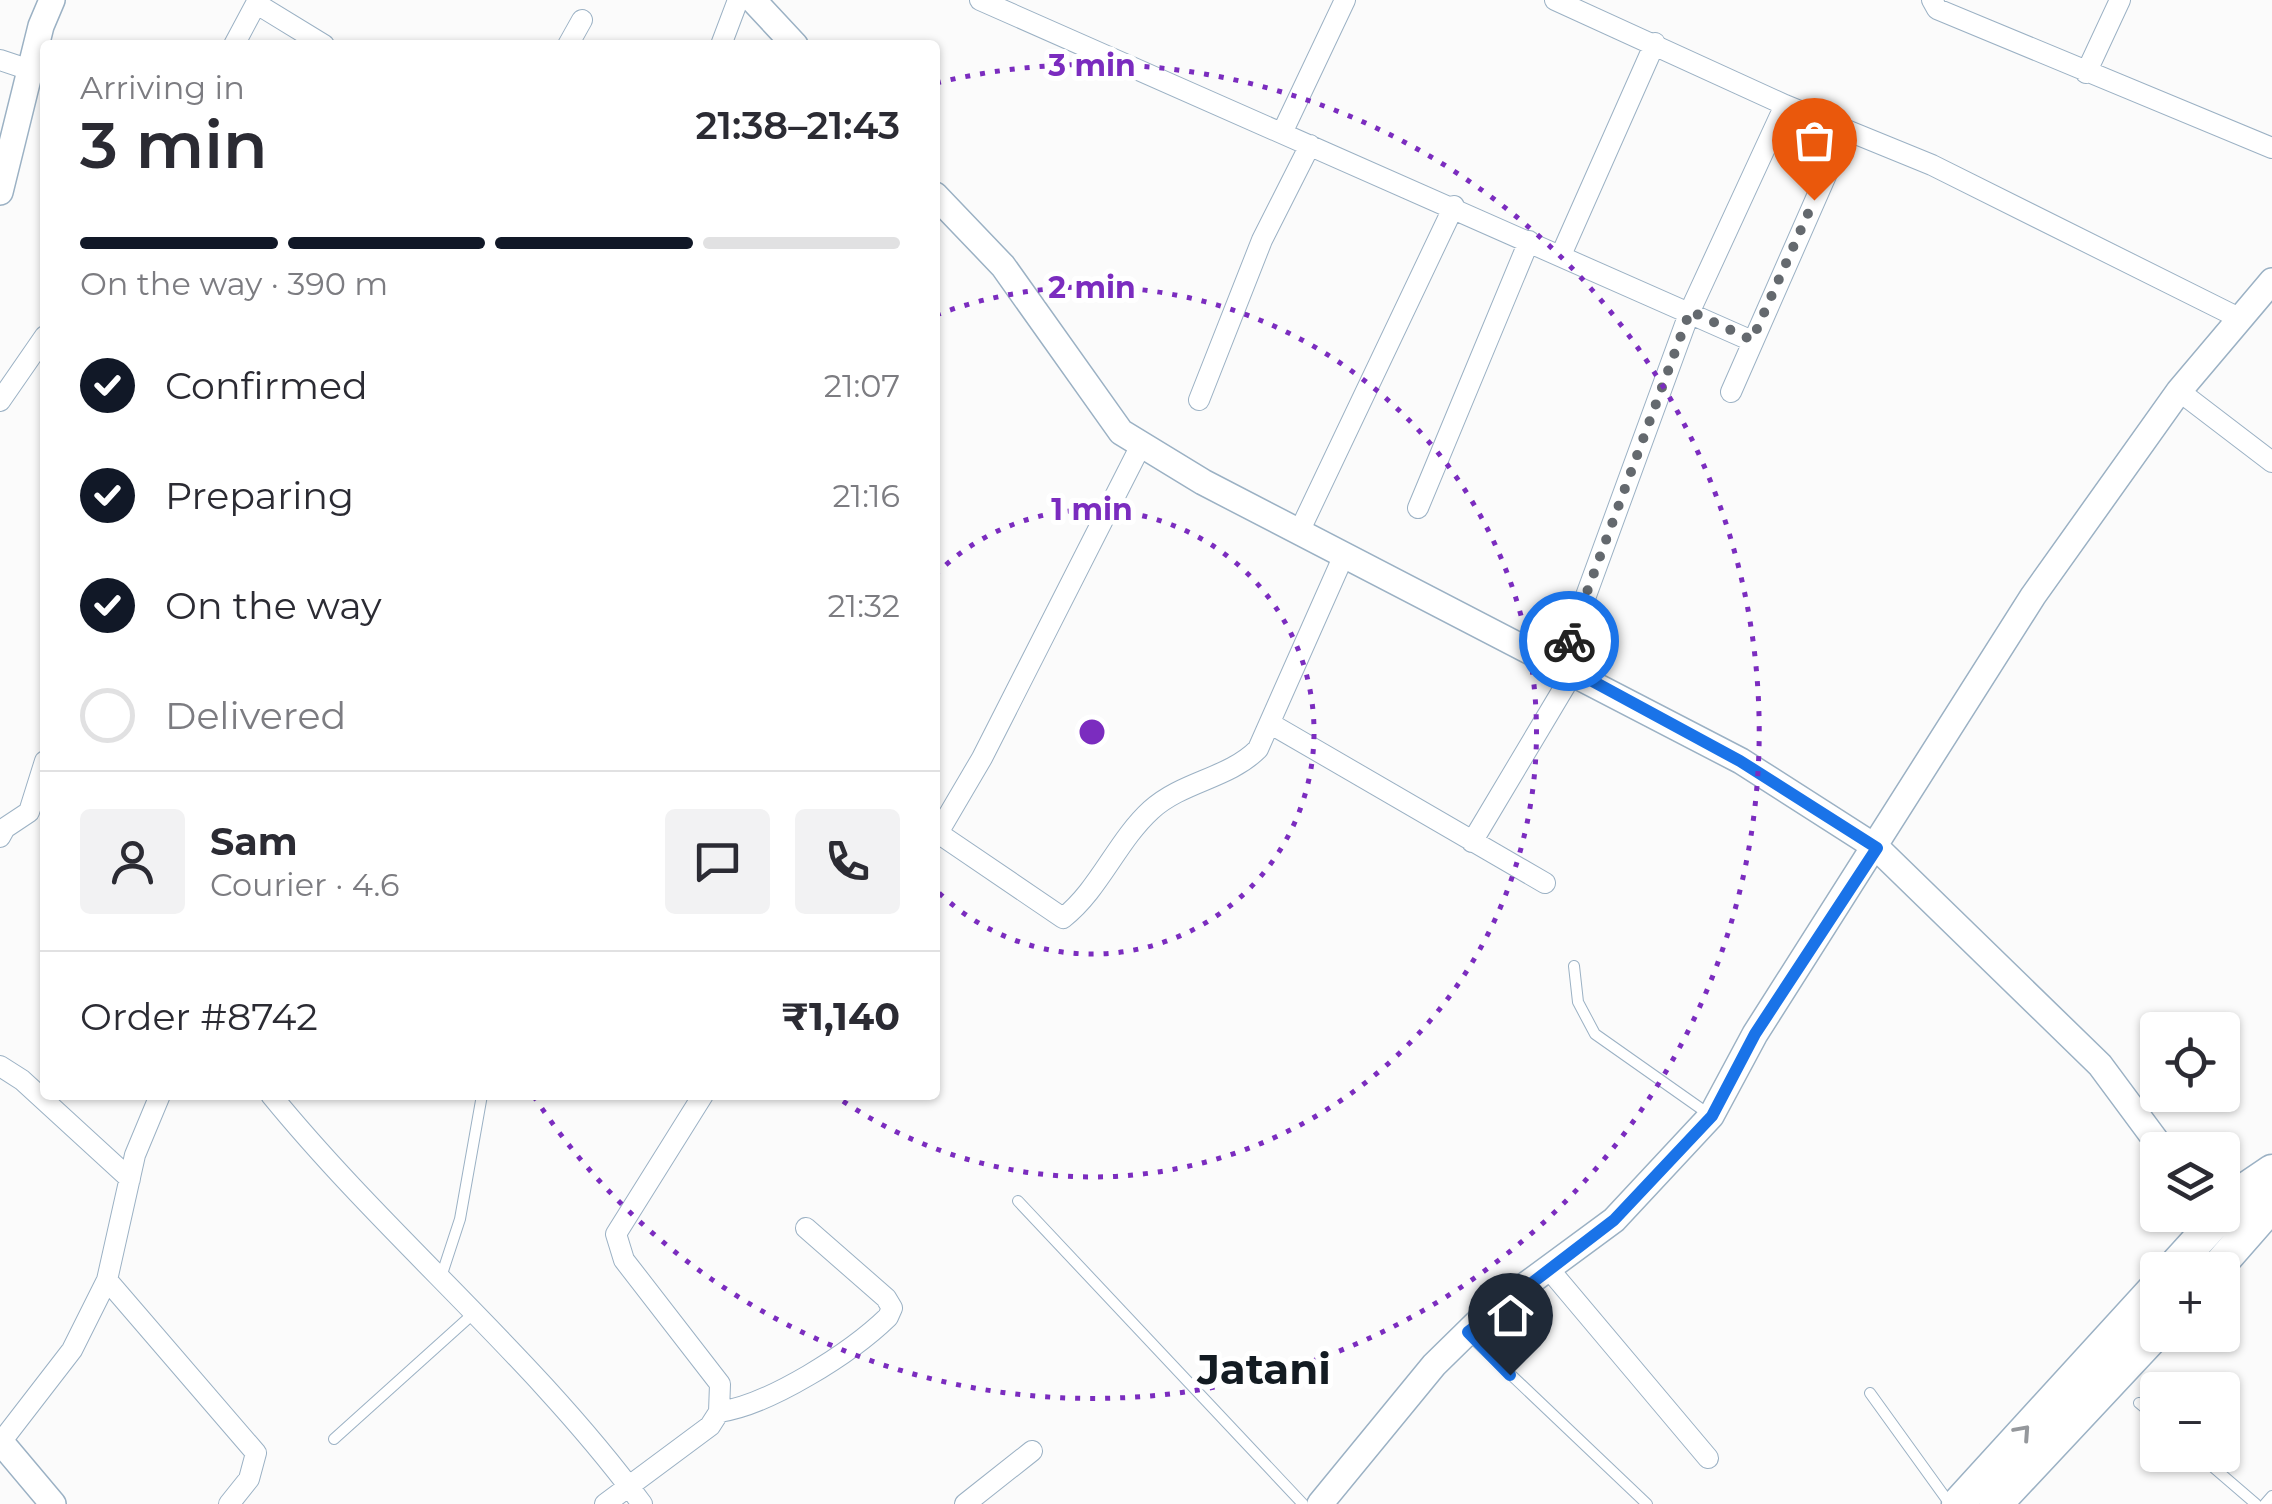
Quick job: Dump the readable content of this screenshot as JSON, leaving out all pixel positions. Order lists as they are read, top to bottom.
{
  "districts": ["Jatani"],
  "page": {
    "heading": ["3 min", "Arriving in", "21:38–21:43"],
    "panel": [
      "Sam",
      "Courier · 4.6",
      "Order #8742",
      "₹1,140"
    ],
    "bar": "On the way · 390 m",
    "list": [
      ["Confirmed", "21:07"],
      ["Preparing", "21:16"],
      ["On the way", "21:32"],
      "Delivered"
    ],
    "map_buttons": ["+", "−"]
  },
  "rings": ["3 min", "2 min", "1 min"]
}
